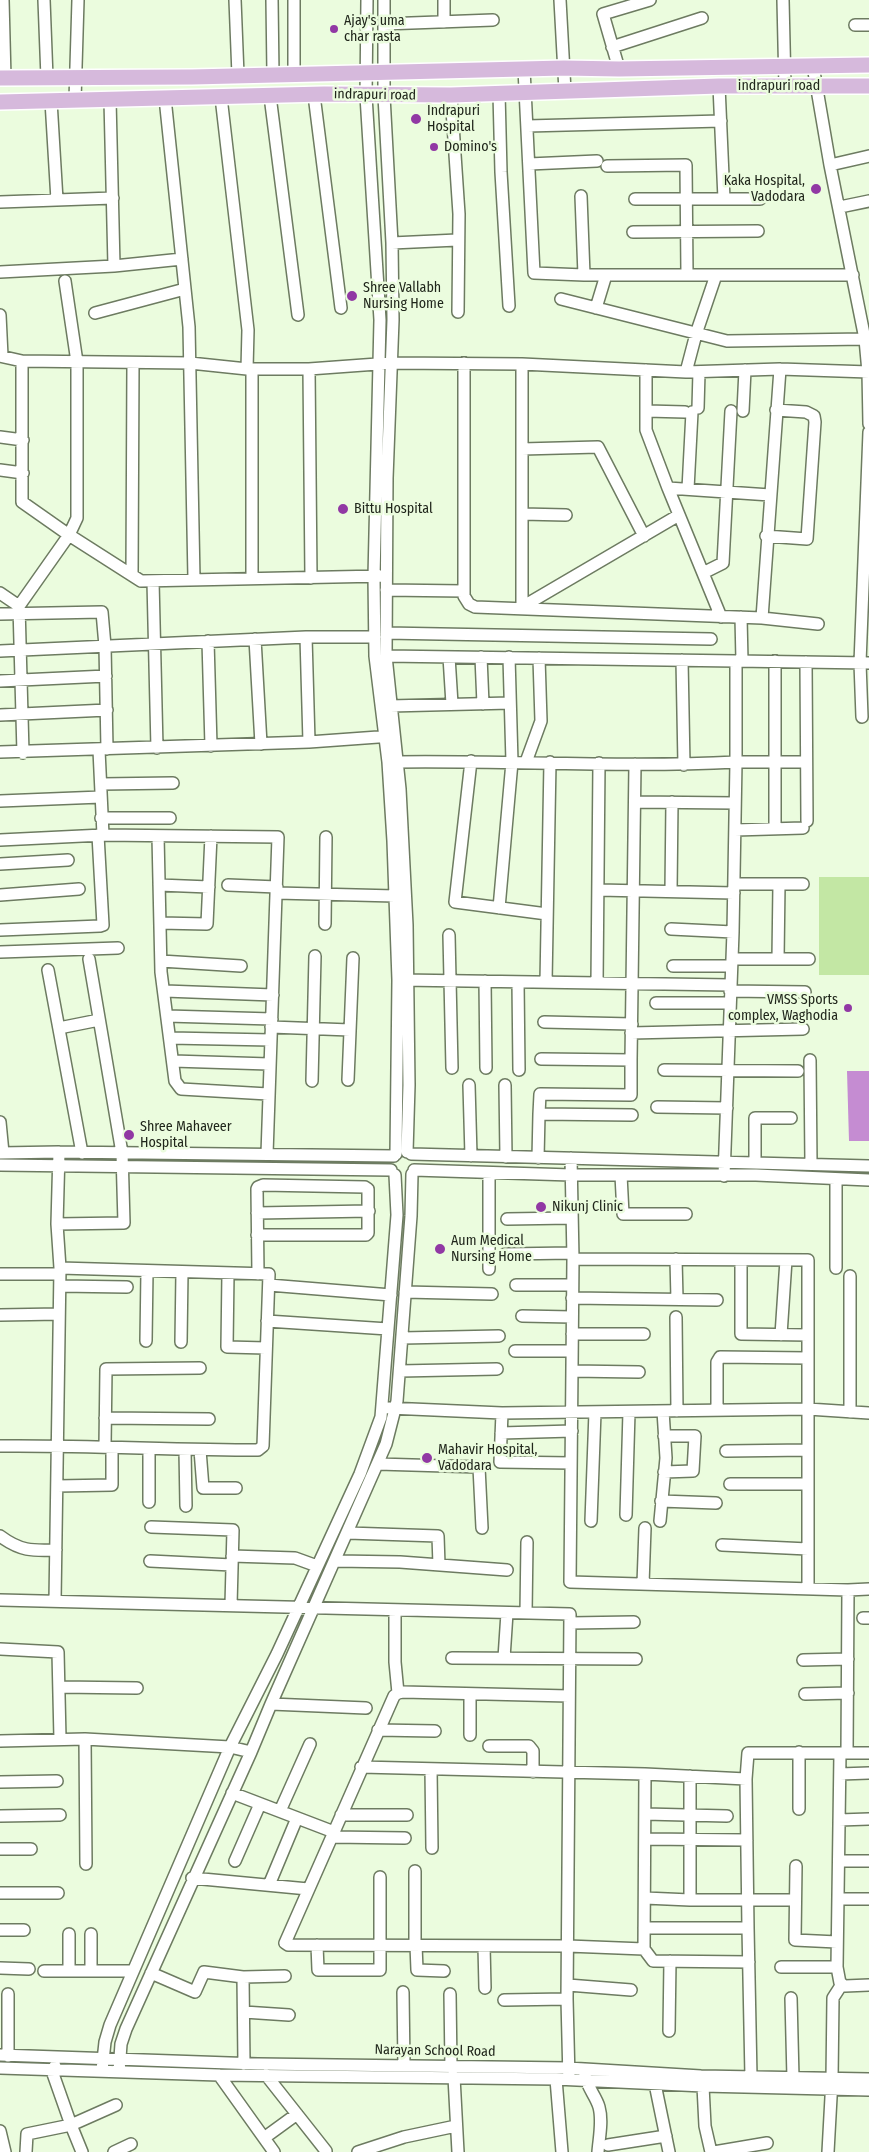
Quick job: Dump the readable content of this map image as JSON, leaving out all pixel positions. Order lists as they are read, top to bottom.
{
  "streets": {
    "main road": ["indrapuri road"],
    "street": ["Narayan School Road"]
  },
  "places": [
    "Ajay's uma char rasta",
    "Indrapuri Hospital",
    "Domino's",
    "Kaka Hospital, Vadodara",
    "Shree Vallabh Nursing Home",
    "Bittu Hospital",
    "VMSS Sports complex, Waghodia",
    "Shree Mahaveer Hospital",
    "Nikunj Clinic",
    "Aum Medical Nursing Home",
    "Mahavir Hospital, Vadodara"
  ]
}
